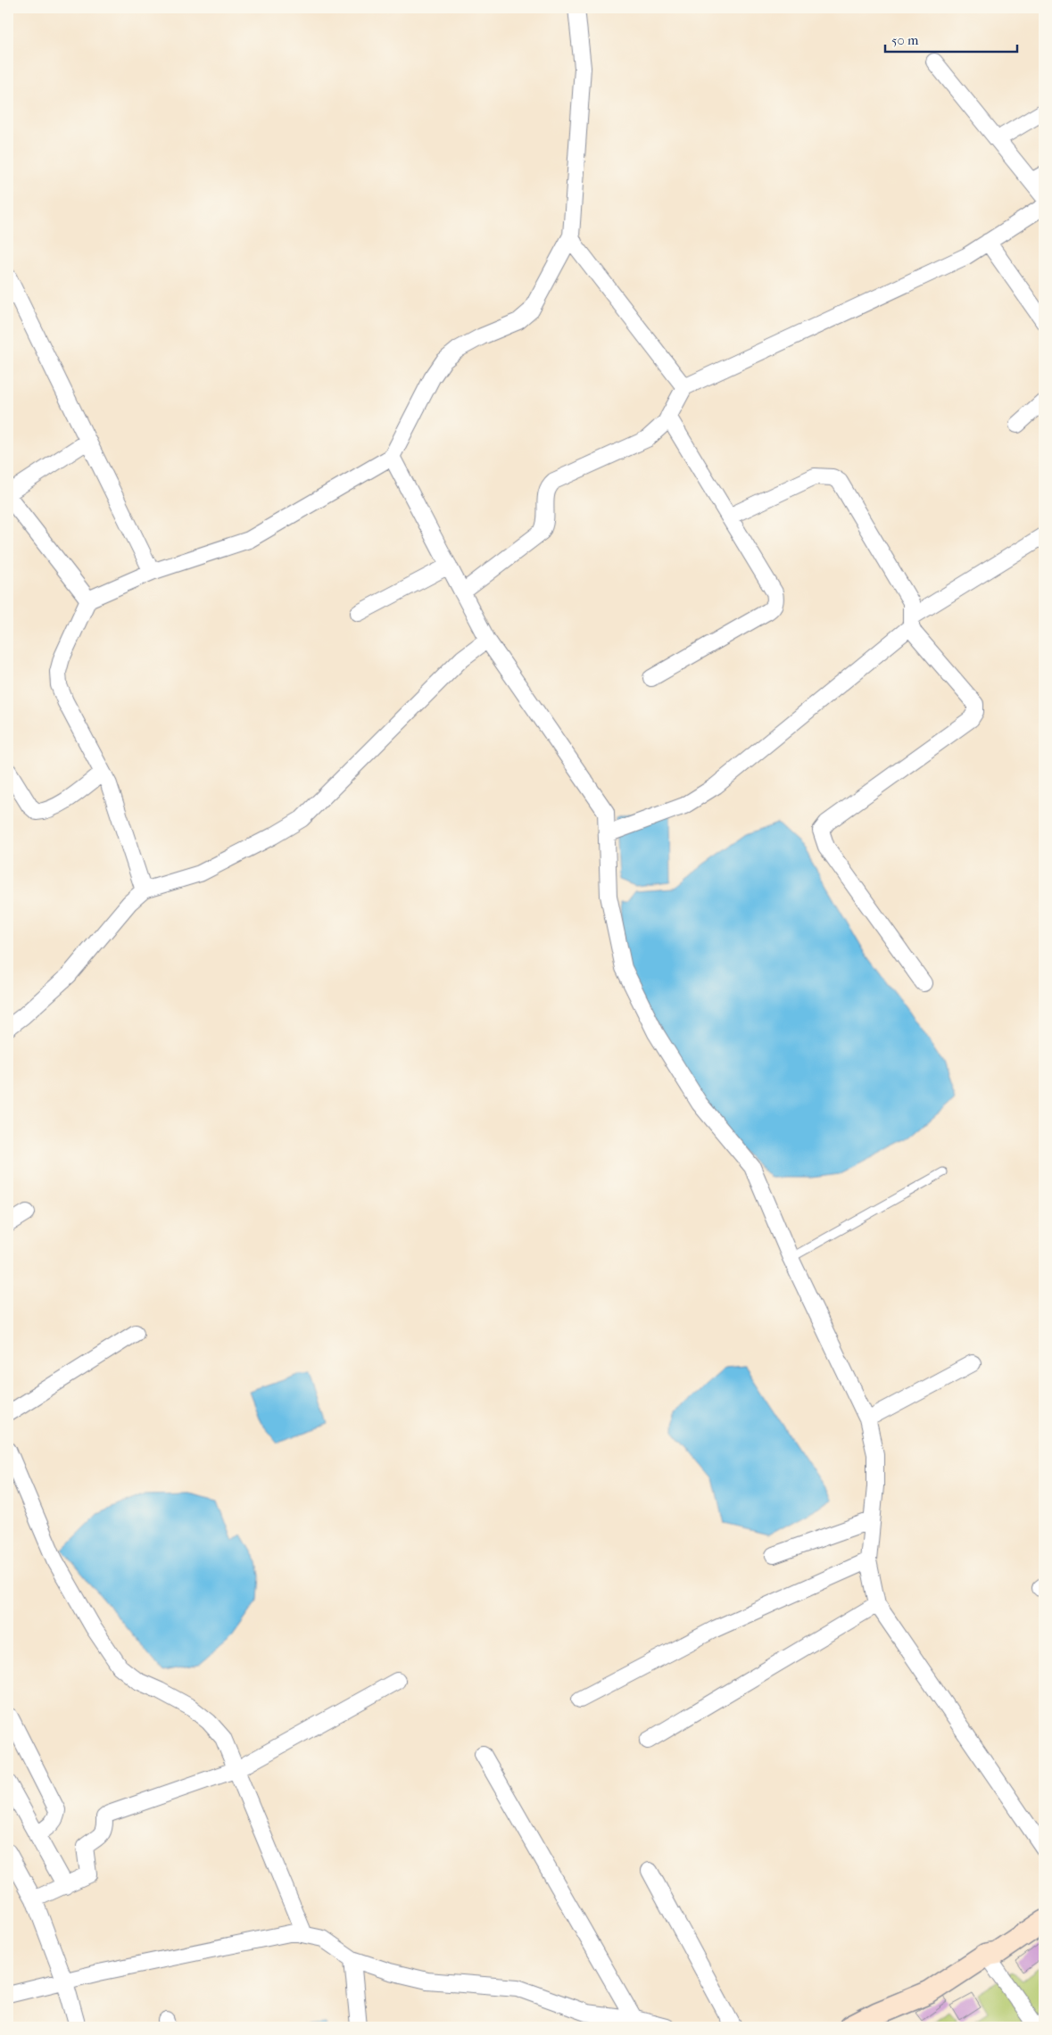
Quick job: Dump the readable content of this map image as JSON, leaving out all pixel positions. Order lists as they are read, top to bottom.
{
  "scale_bar": "50 m"
}
